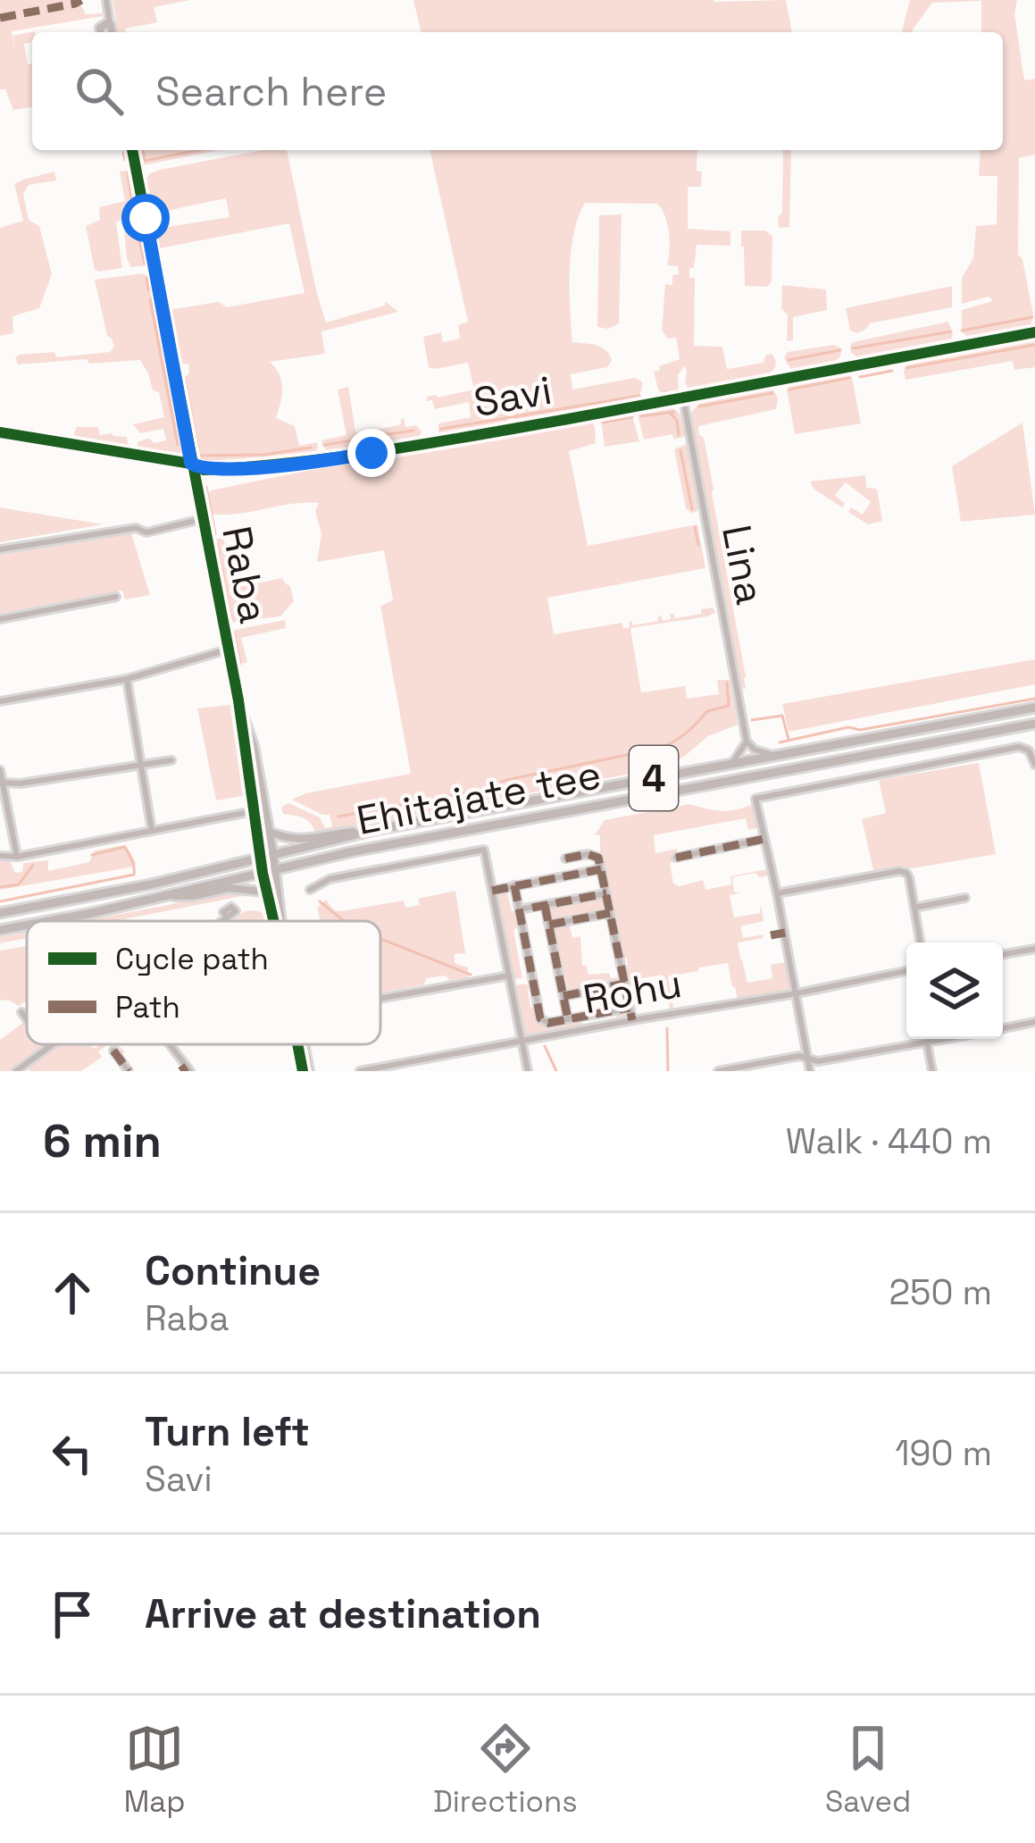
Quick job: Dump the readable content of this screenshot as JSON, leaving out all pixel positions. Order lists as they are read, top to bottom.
{
  "streets": {
    "highway": ["4", "Ehitajate tee"],
    "street": [
      "Savi",
      "Lina",
      "Raba",
      "Rohu"
    ]
  },
  "crossings": [
    ["Savi", "Lina"],
    ["Savi", "Raba"],
    ["Raba", "Ehitajate tee"]
  ],
  "legend": ["Cycle path", "Path"],
  "page": {
    "search": "Search here",
    "heading": ["6 min", "Walk · 440 m"],
    "list": [
      ["Continue", "Raba", "250 m"],
      ["Turn left", "Savi", "190 m"],
      "Arrive at destination"
    ],
    "nav": ["Map", "Directions", "Saved"]
  }
}
